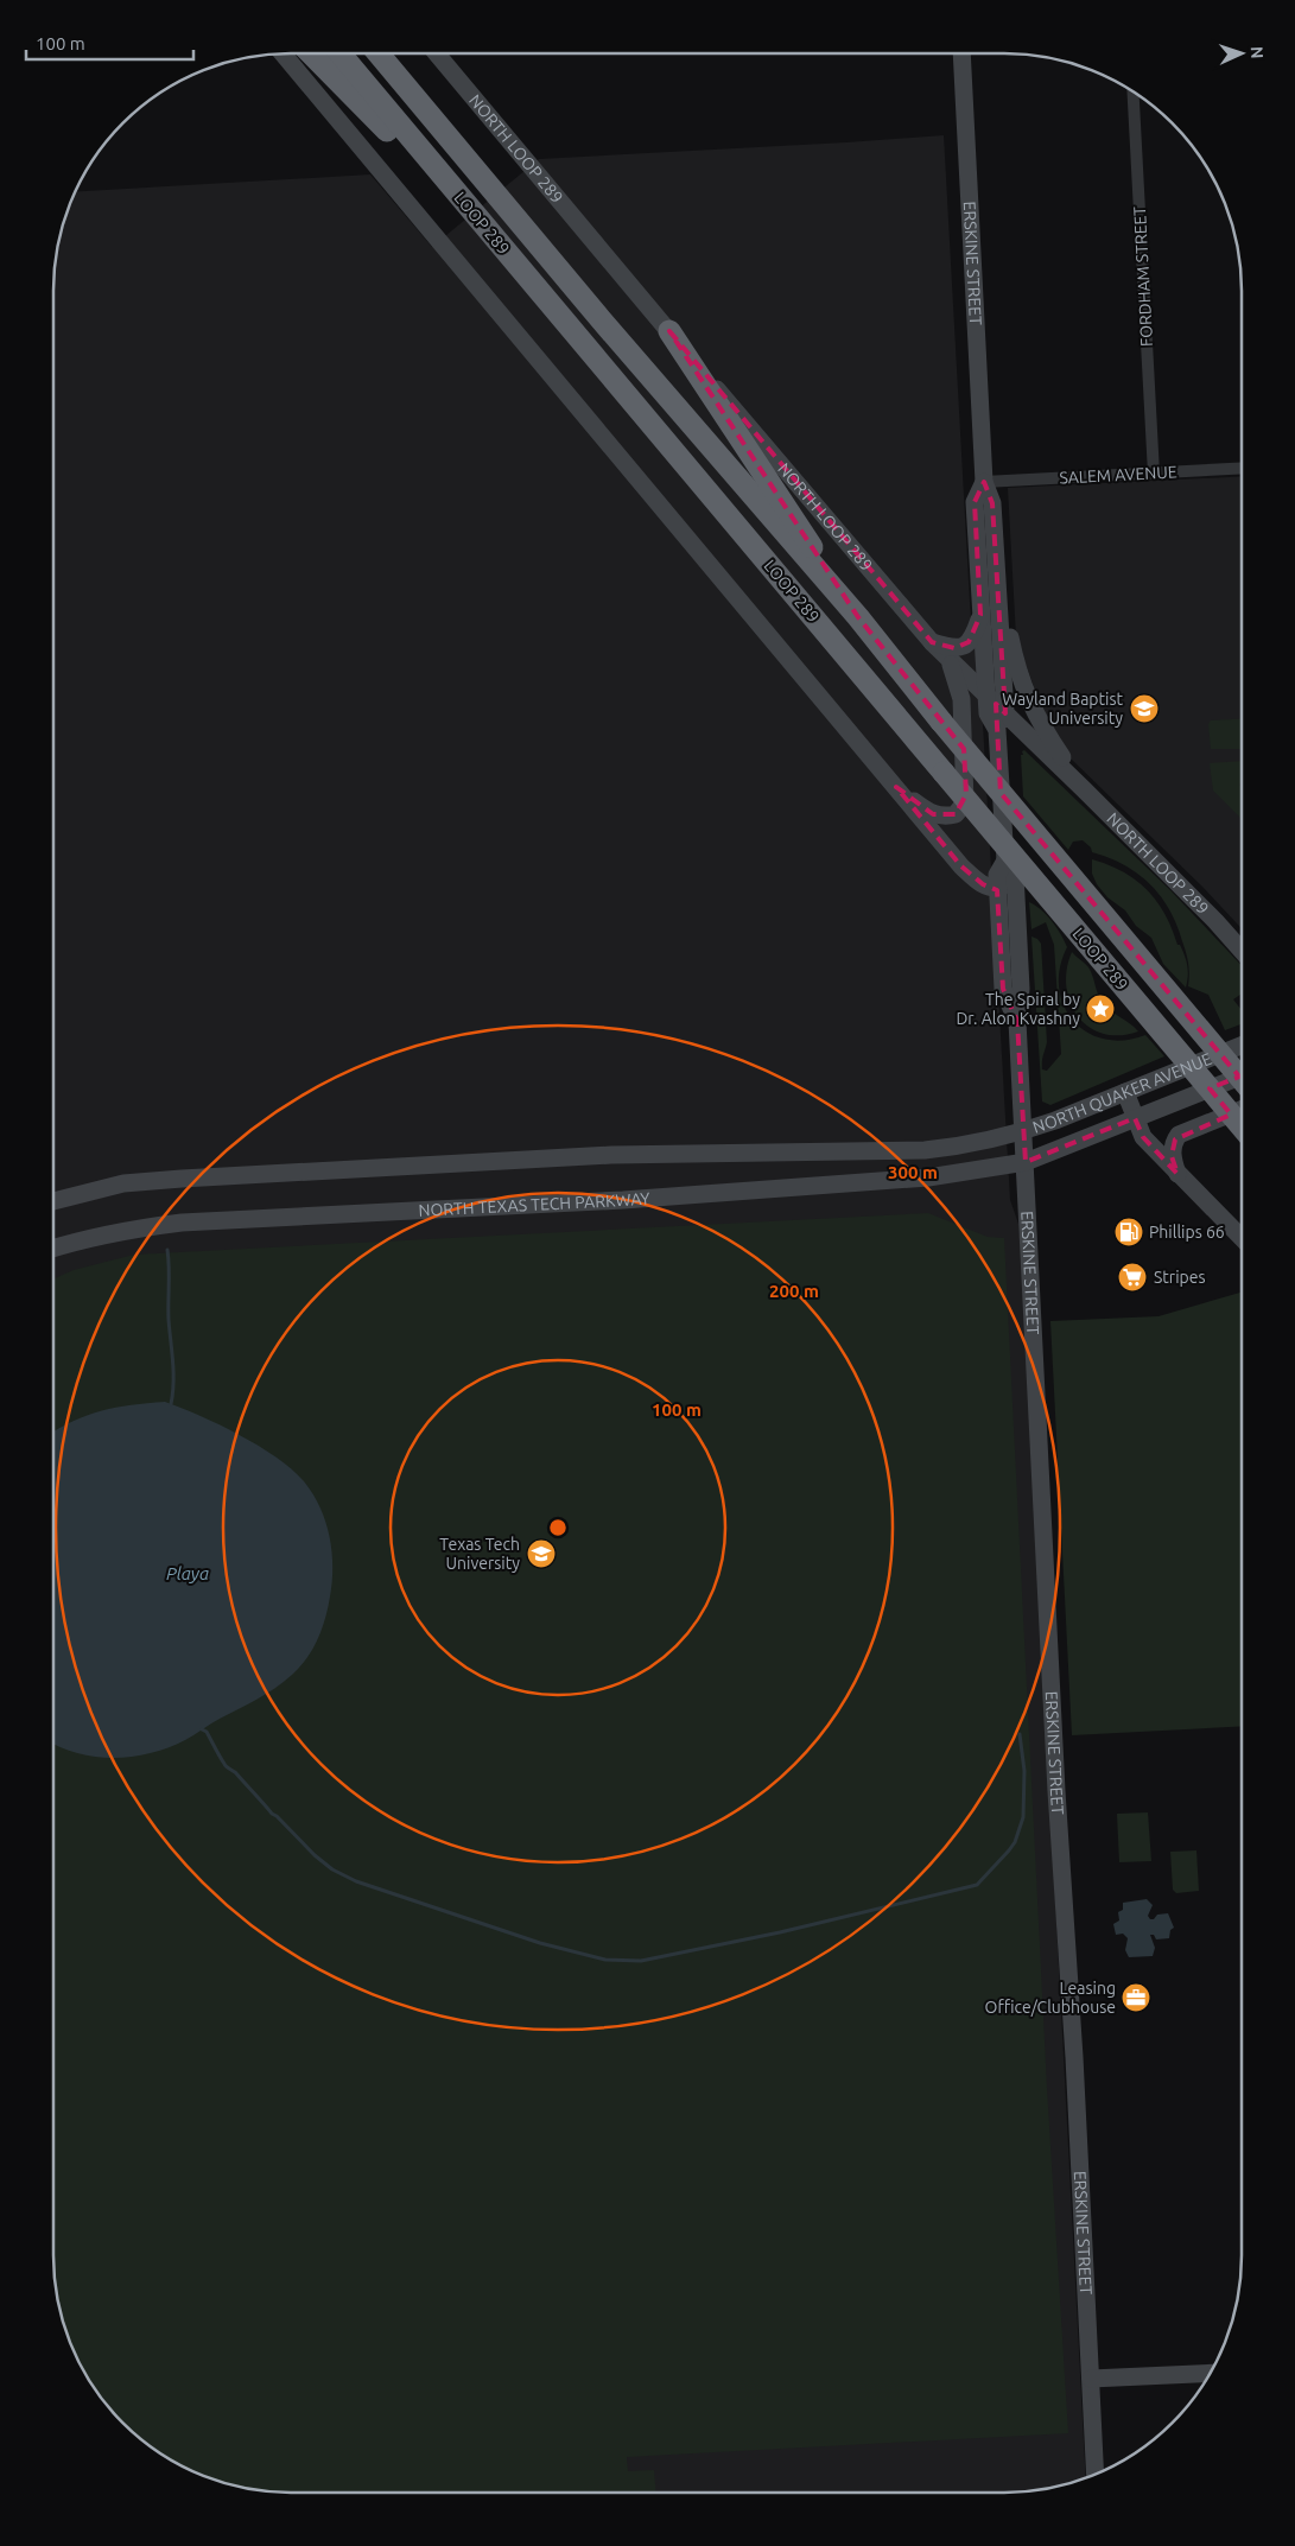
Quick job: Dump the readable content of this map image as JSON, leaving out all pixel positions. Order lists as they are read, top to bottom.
{
  "streets": {
    "highway": ["LOOP 289"],
    "main road": [
      "NORTH LOOP 289",
      "ERSKINE STREET",
      "NORTH QUAKER AVENUE",
      "NORTH TEXAS TECH PARKWAY"
    ],
    "street": ["FORDHAM STREET", "SALEM AVENUE"]
  },
  "crossings": [
    ["NORTH LOOP 289", "ERSKINE STREET"],
    ["ERSKINE STREET", "SALEM AVENUE"],
    ["ERSKINE STREET", "NORTH QUAKER AVENUE"],
    ["ERSKINE STREET", "NORTH TEXAS TECH PARKWAY"],
    ["FORDHAM STREET", "SALEM AVENUE"],
    ["NORTH QUAKER AVENUE", "NORTH TEXAS TECH PARKWAY"]
  ],
  "water": ["Playa"],
  "places": {
    "school or university": ["Wayland Baptist University", "Texas Tech University"],
    "place": ["The Spiral by Dr. Alon Kvashny"],
    "fuel station": ["Phillips 66"],
    "supermarket": ["Stripes"],
    "office": ["Leasing Office/Clubhouse"]
  },
  "scale_bar": "100 m",
  "north": "right",
  "rings": ["300 m", "200 m", "100 m"]
}
